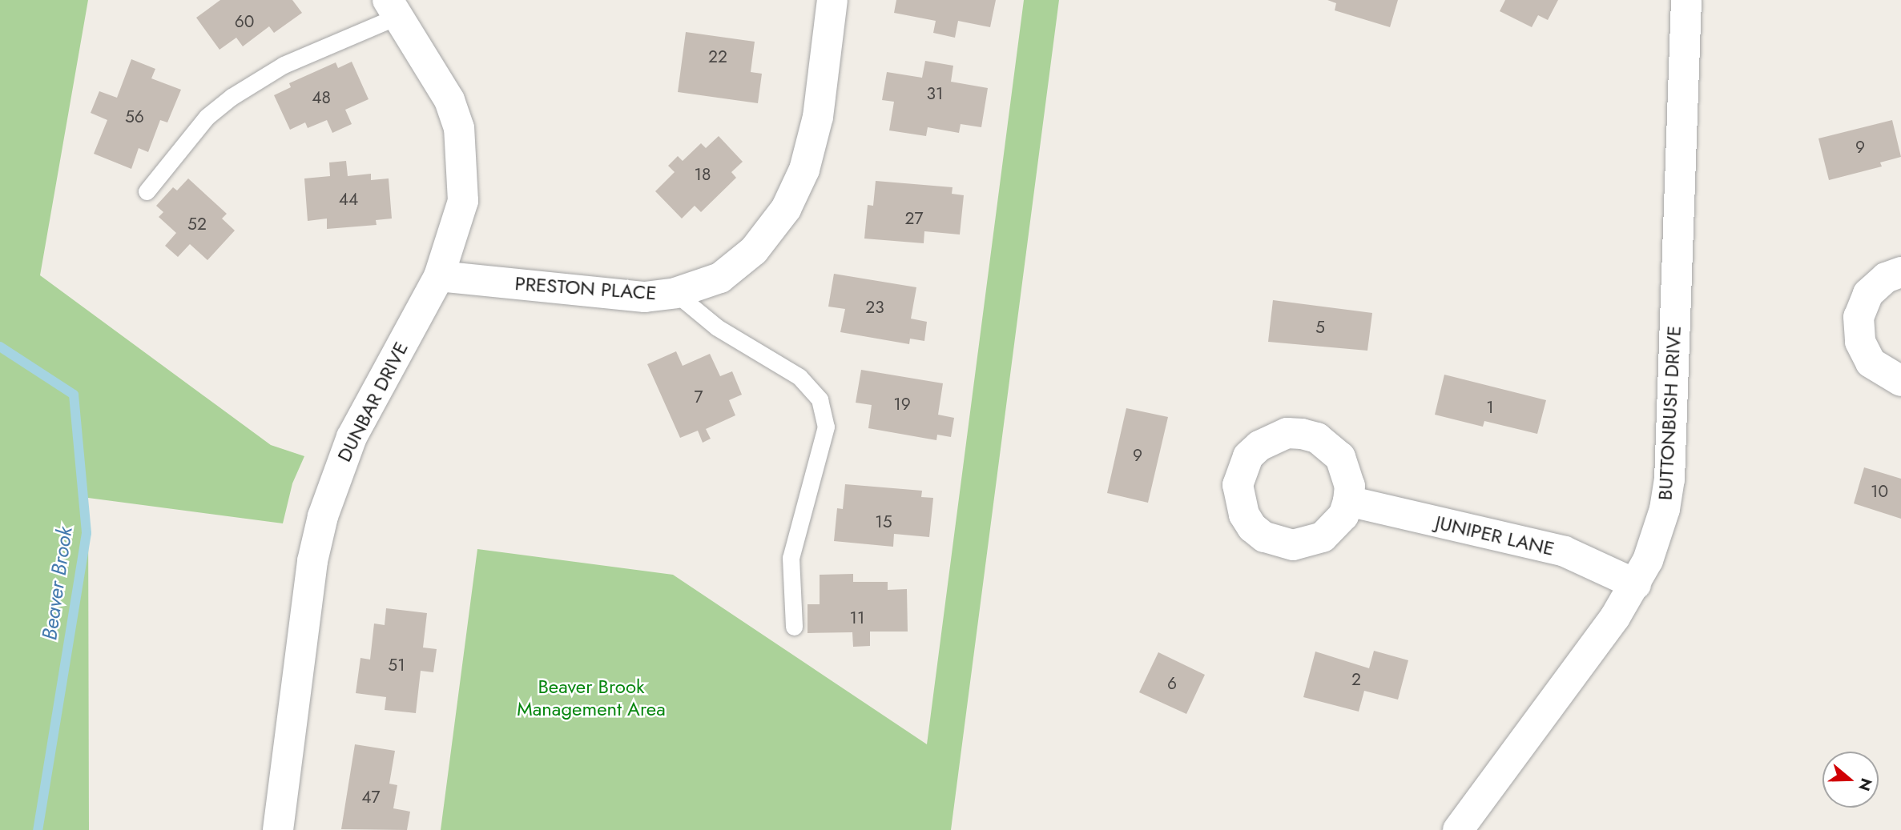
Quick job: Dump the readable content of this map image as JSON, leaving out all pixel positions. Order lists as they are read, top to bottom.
{
  "streets": {
    "street": [
      "PRESTON PLACE",
      "DUNBAR DRIVE",
      "BUTTONBUSH DRIVE",
      "JUNIPER LANE"
    ]
  },
  "crossings": [
    ["PRESTON PLACE", "DUNBAR DRIVE"],
    ["BUTTONBUSH DRIVE", "JUNIPER LANE"]
  ],
  "water": ["Beaver Brook"],
  "parks": ["Beaver Brook Management Area"],
  "house_numbers": [
    "60",
    "22",
    "31",
    "48",
    "56",
    "9",
    "18",
    "44",
    "27",
    "52",
    "23",
    "5",
    "7",
    "19",
    "1",
    "9",
    "10",
    "15",
    "11",
    "51",
    "2",
    "6",
    "47"
  ],
  "north": "right"
}
